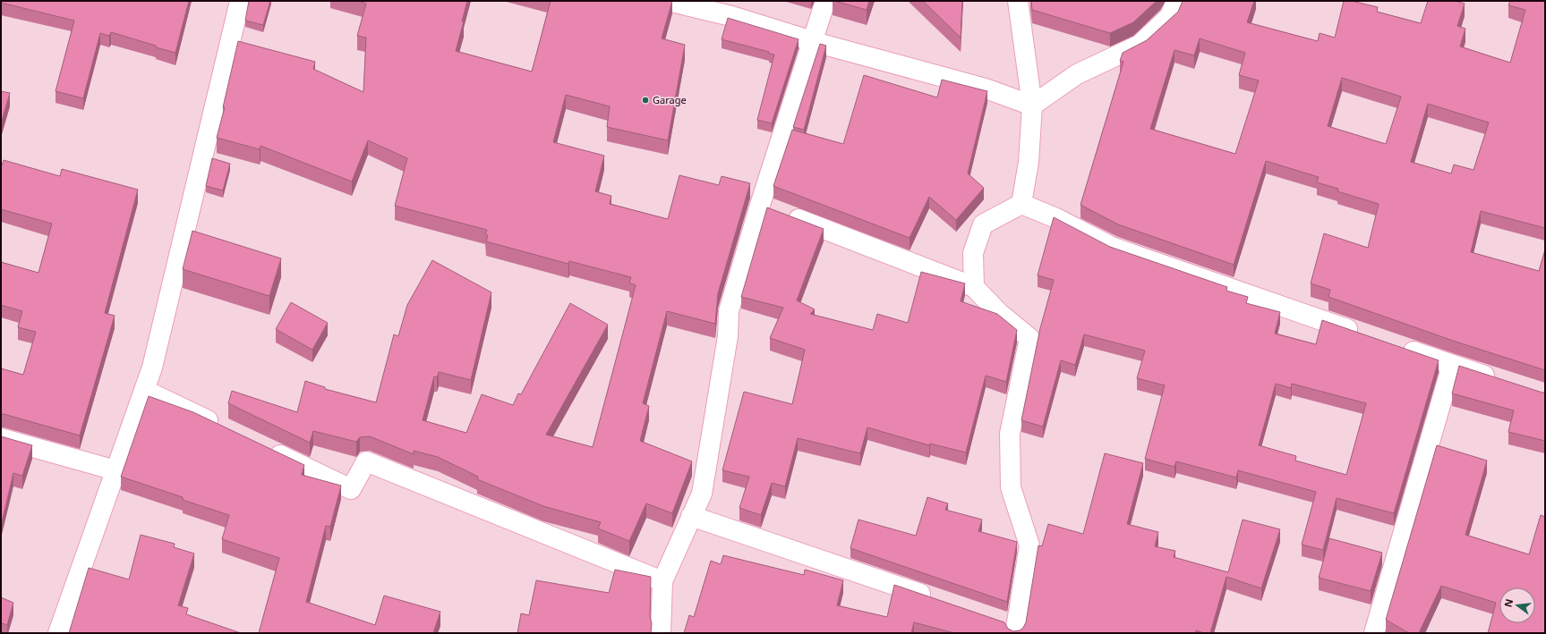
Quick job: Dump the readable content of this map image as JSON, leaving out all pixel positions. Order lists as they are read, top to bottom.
{
  "places": ["Garage"],
  "north": "left"
}
